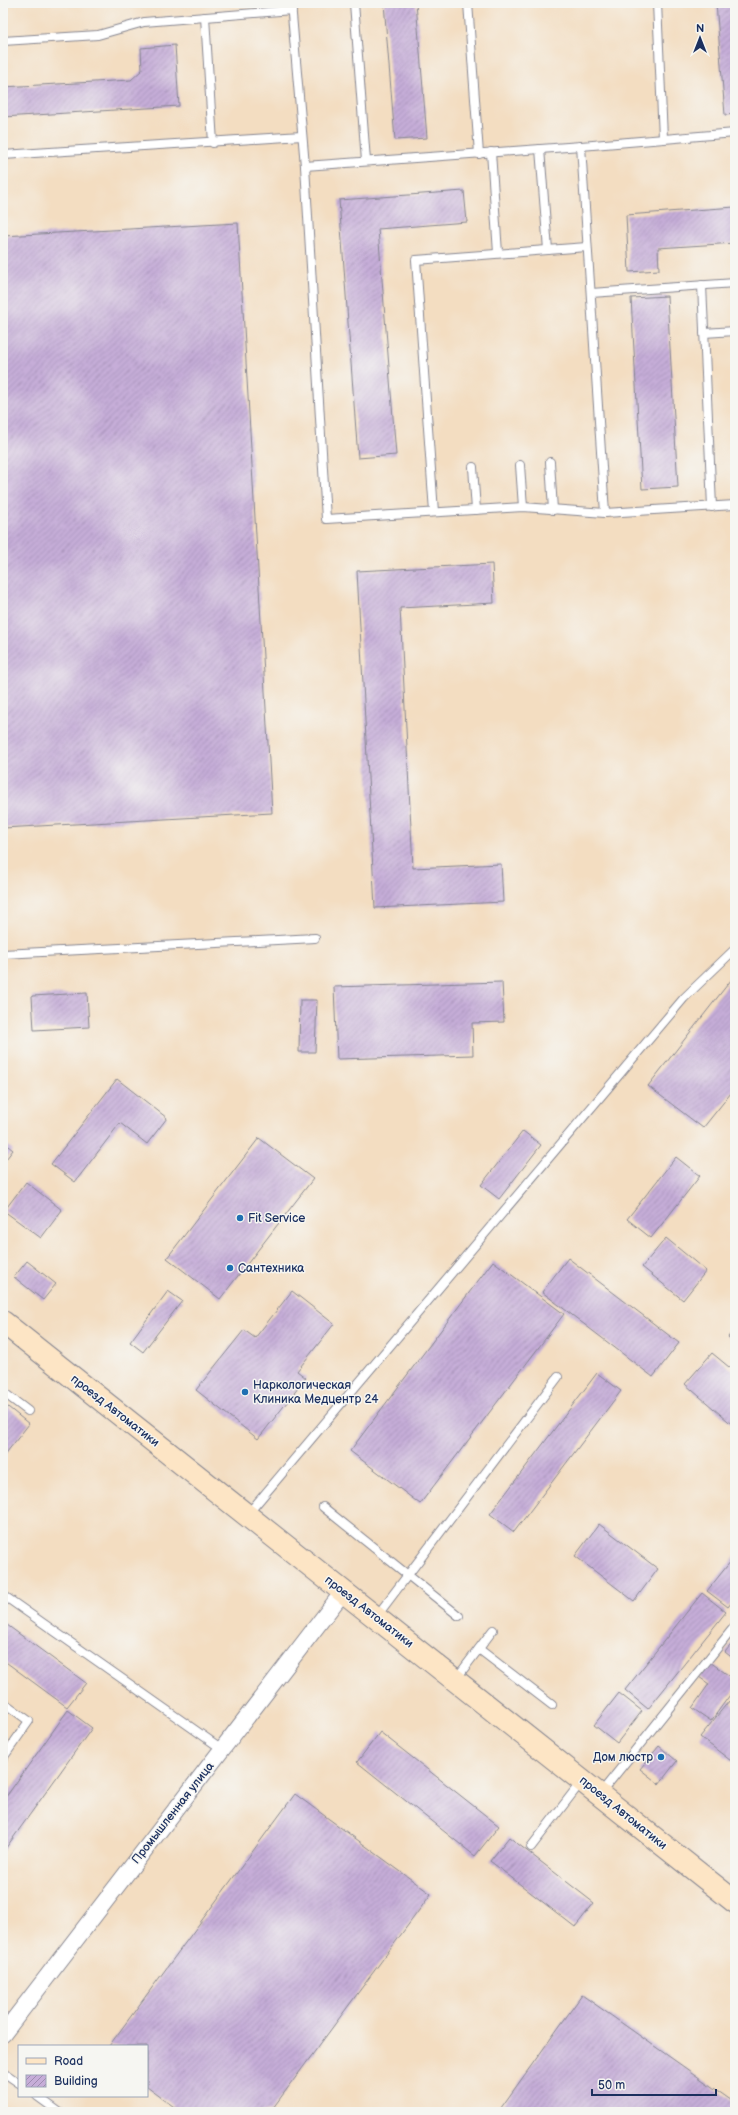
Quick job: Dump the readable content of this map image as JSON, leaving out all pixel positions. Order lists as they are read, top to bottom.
{
  "streets": {
    "main road": ["проезд Автоматики"],
    "street": ["Промышленная улица"]
  },
  "crossings": [
    ["проезд Автоматики", "Промышленная улица"]
  ],
  "places": [
    "Fit Service",
    "Сантехника",
    "Наркологическая Клиника Медцентр 24",
    "Дом люстр"
  ],
  "legend": ["Road", "Building"],
  "scale_bar": "50 m",
  "north": "top"
}
